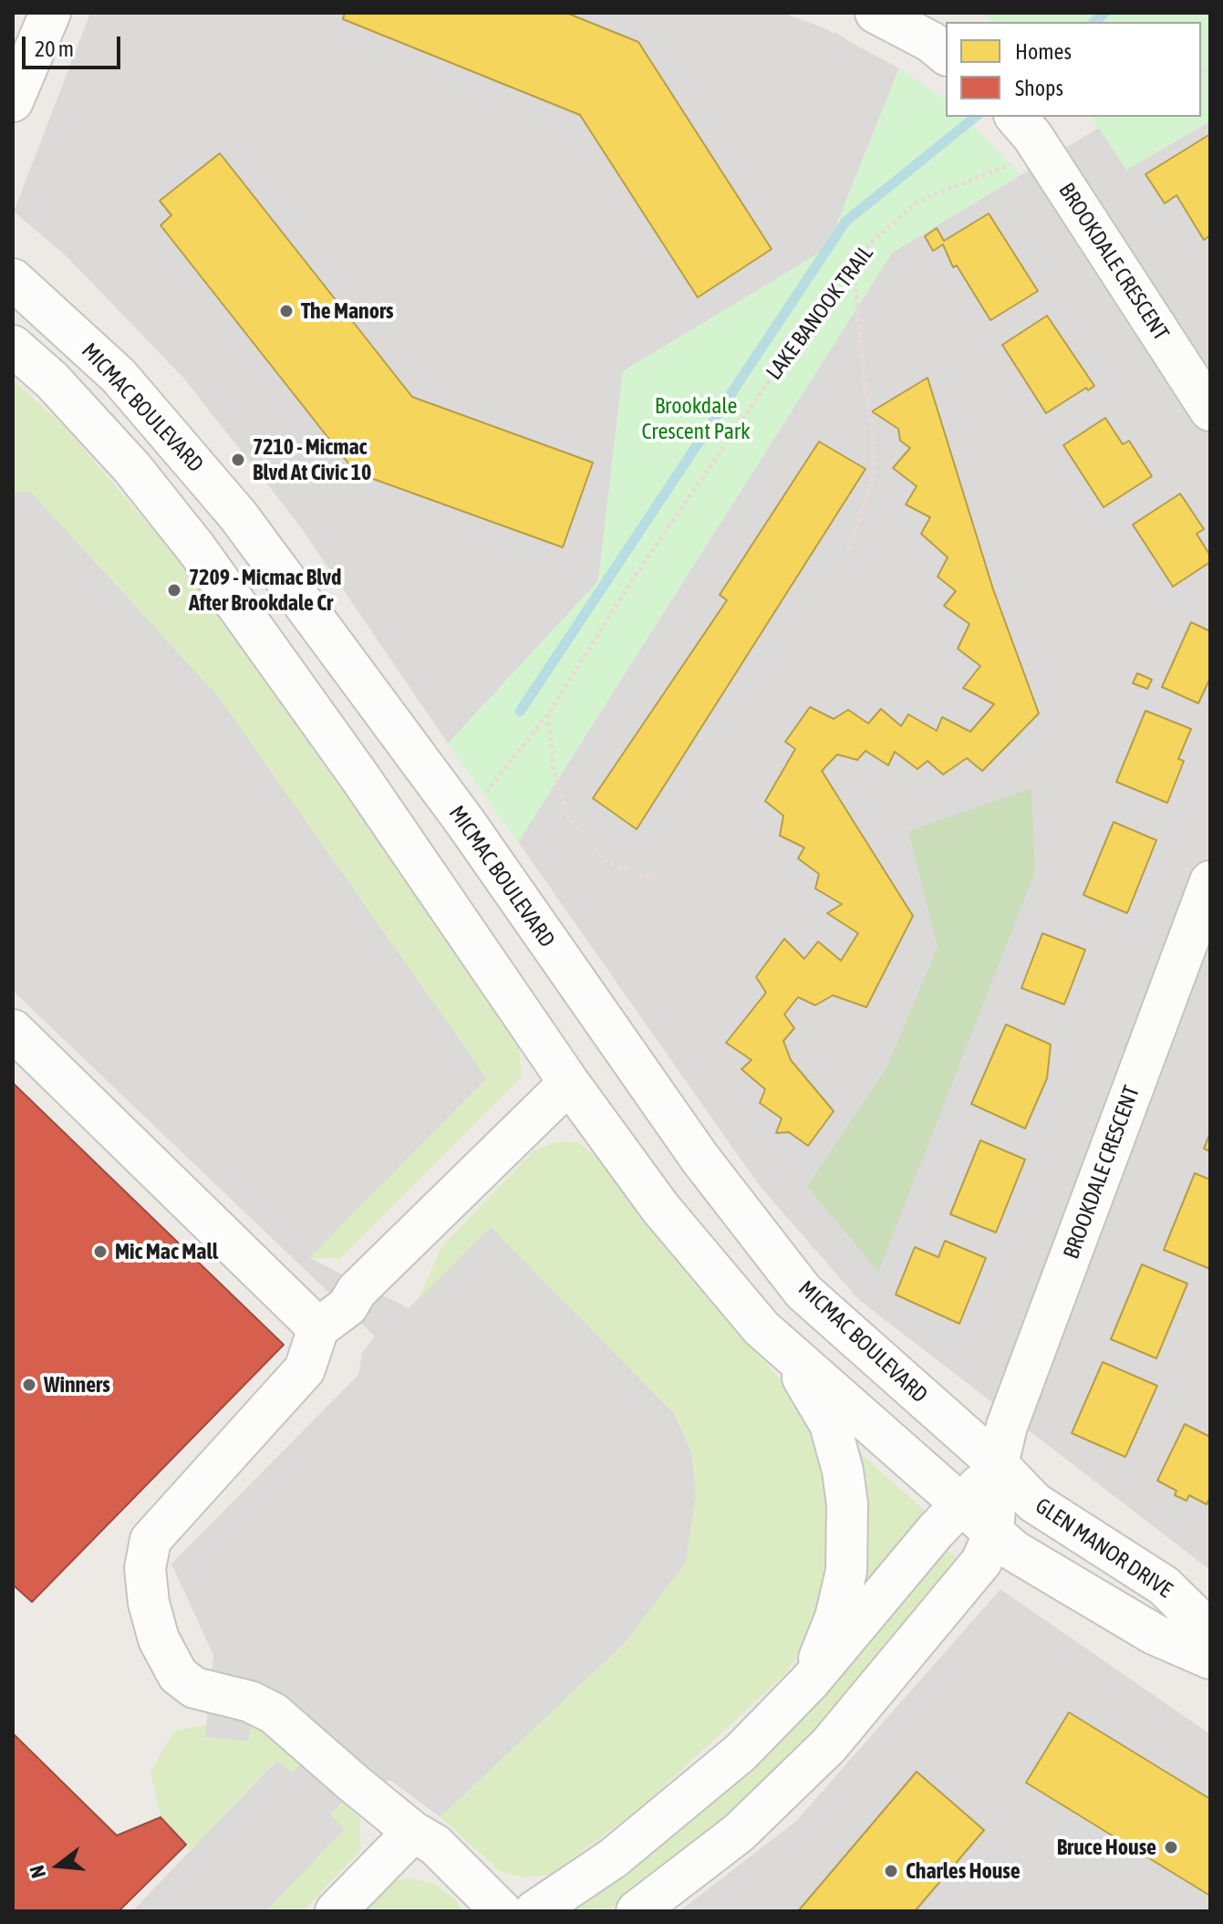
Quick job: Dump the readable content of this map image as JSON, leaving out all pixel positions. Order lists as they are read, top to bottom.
{
  "streets": {
    "street": ["BROOKDALE CRESCENT", "MICMAC BOULEVARD", "GLEN MANOR DRIVE"],
    "path": ["LAKE BANOOK TRAIL"]
  },
  "crossings": [
    ["BROOKDALE CRESCENT", "LAKE BANOOK TRAIL"],
    ["BROOKDALE CRESCENT", "MICMAC BOULEVARD"],
    ["BROOKDALE CRESCENT", "GLEN MANOR DRIVE"],
    ["MICMAC BOULEVARD", "GLEN MANOR DRIVE"]
  ],
  "parks": ["Brookdale Crescent Park"],
  "places": [
    "The Manors",
    "7210 - Micmac Blvd At Civic 10",
    "7209 - Micmac Blvd After Brookdale Cr",
    "Mic Mac Mall",
    "Winners",
    "Bruce House",
    "Charles House"
  ],
  "legend": ["Homes", "Shops"],
  "scale_bar": "20 m",
  "north": "left"
}
